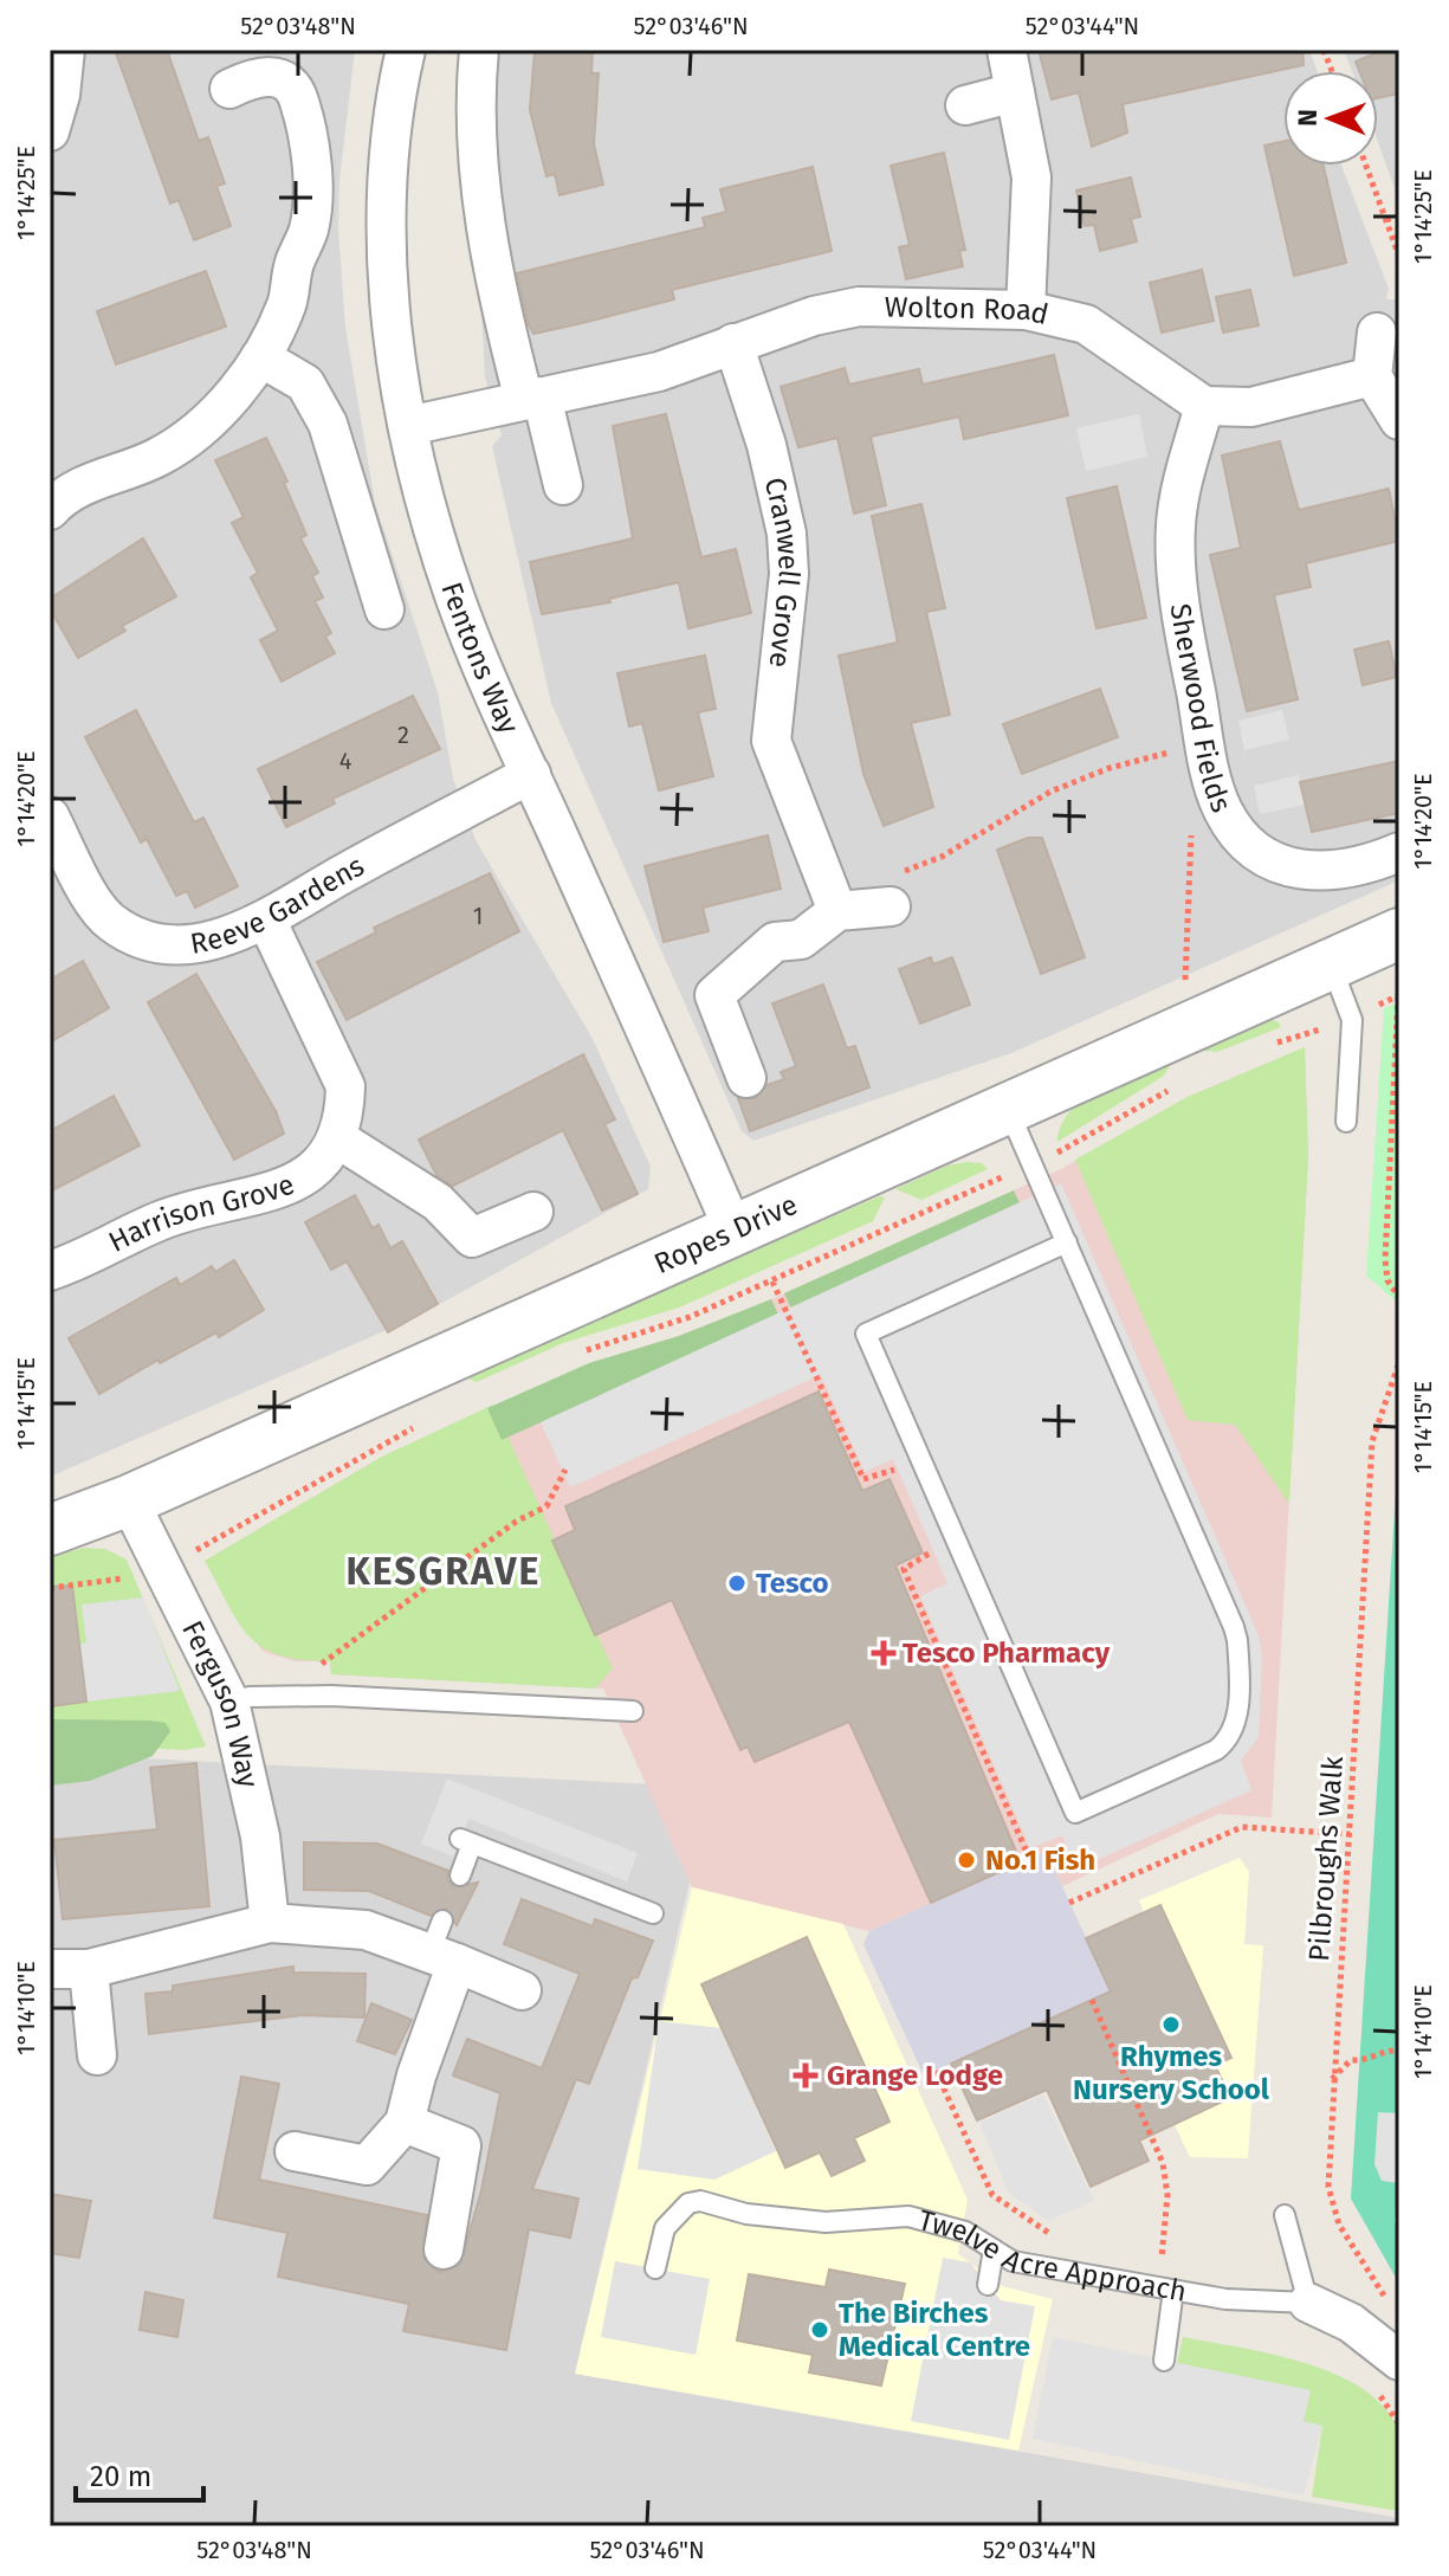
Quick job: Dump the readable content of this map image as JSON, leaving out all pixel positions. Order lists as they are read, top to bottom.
{
  "streets": {
    "street": [
      "Wolton Road",
      "Cranwell Grove",
      "Fentons Way",
      "Sherwood Fields",
      "Reeve Gardens",
      "Harrison Grove",
      "Ropes Drive",
      "Ferguson Way",
      "Twelve Acre Approach"
    ],
    "path": ["Pilbroughs Walk"]
  },
  "crossings": [
    ["Wolton Road", "Cranwell Grove"],
    ["Wolton Road", "Fentons Way"],
    ["Wolton Road", "Sherwood Fields"],
    ["Fentons Way", "Reeve Gardens"],
    ["Fentons Way", "Ropes Drive"],
    ["Ropes Drive", "Ferguson Way"],
    ["Pilbroughs Walk", "Twelve Acre Approach"]
  ],
  "districts": ["KESGRAVE"],
  "places": {
    "other": [
      "Tesco",
      "No.1 Fish",
      "Rhymes Nursery School",
      "The Birches Medical Centre"
    ],
    "health": ["Tesco Pharmacy", "Grange Lodge"]
  },
  "house_numbers": ["2", "4", "1"],
  "scale_bar": "20 m",
  "north": "left",
  "coordinates": [
    "52°03'48\"N",
    "52°03'46\"N",
    "52°03'44\"N",
    "1°14'25\"E",
    "1°14'20\"E",
    "1°14'15\"E",
    "1°14'10\"E"
  ]
}
